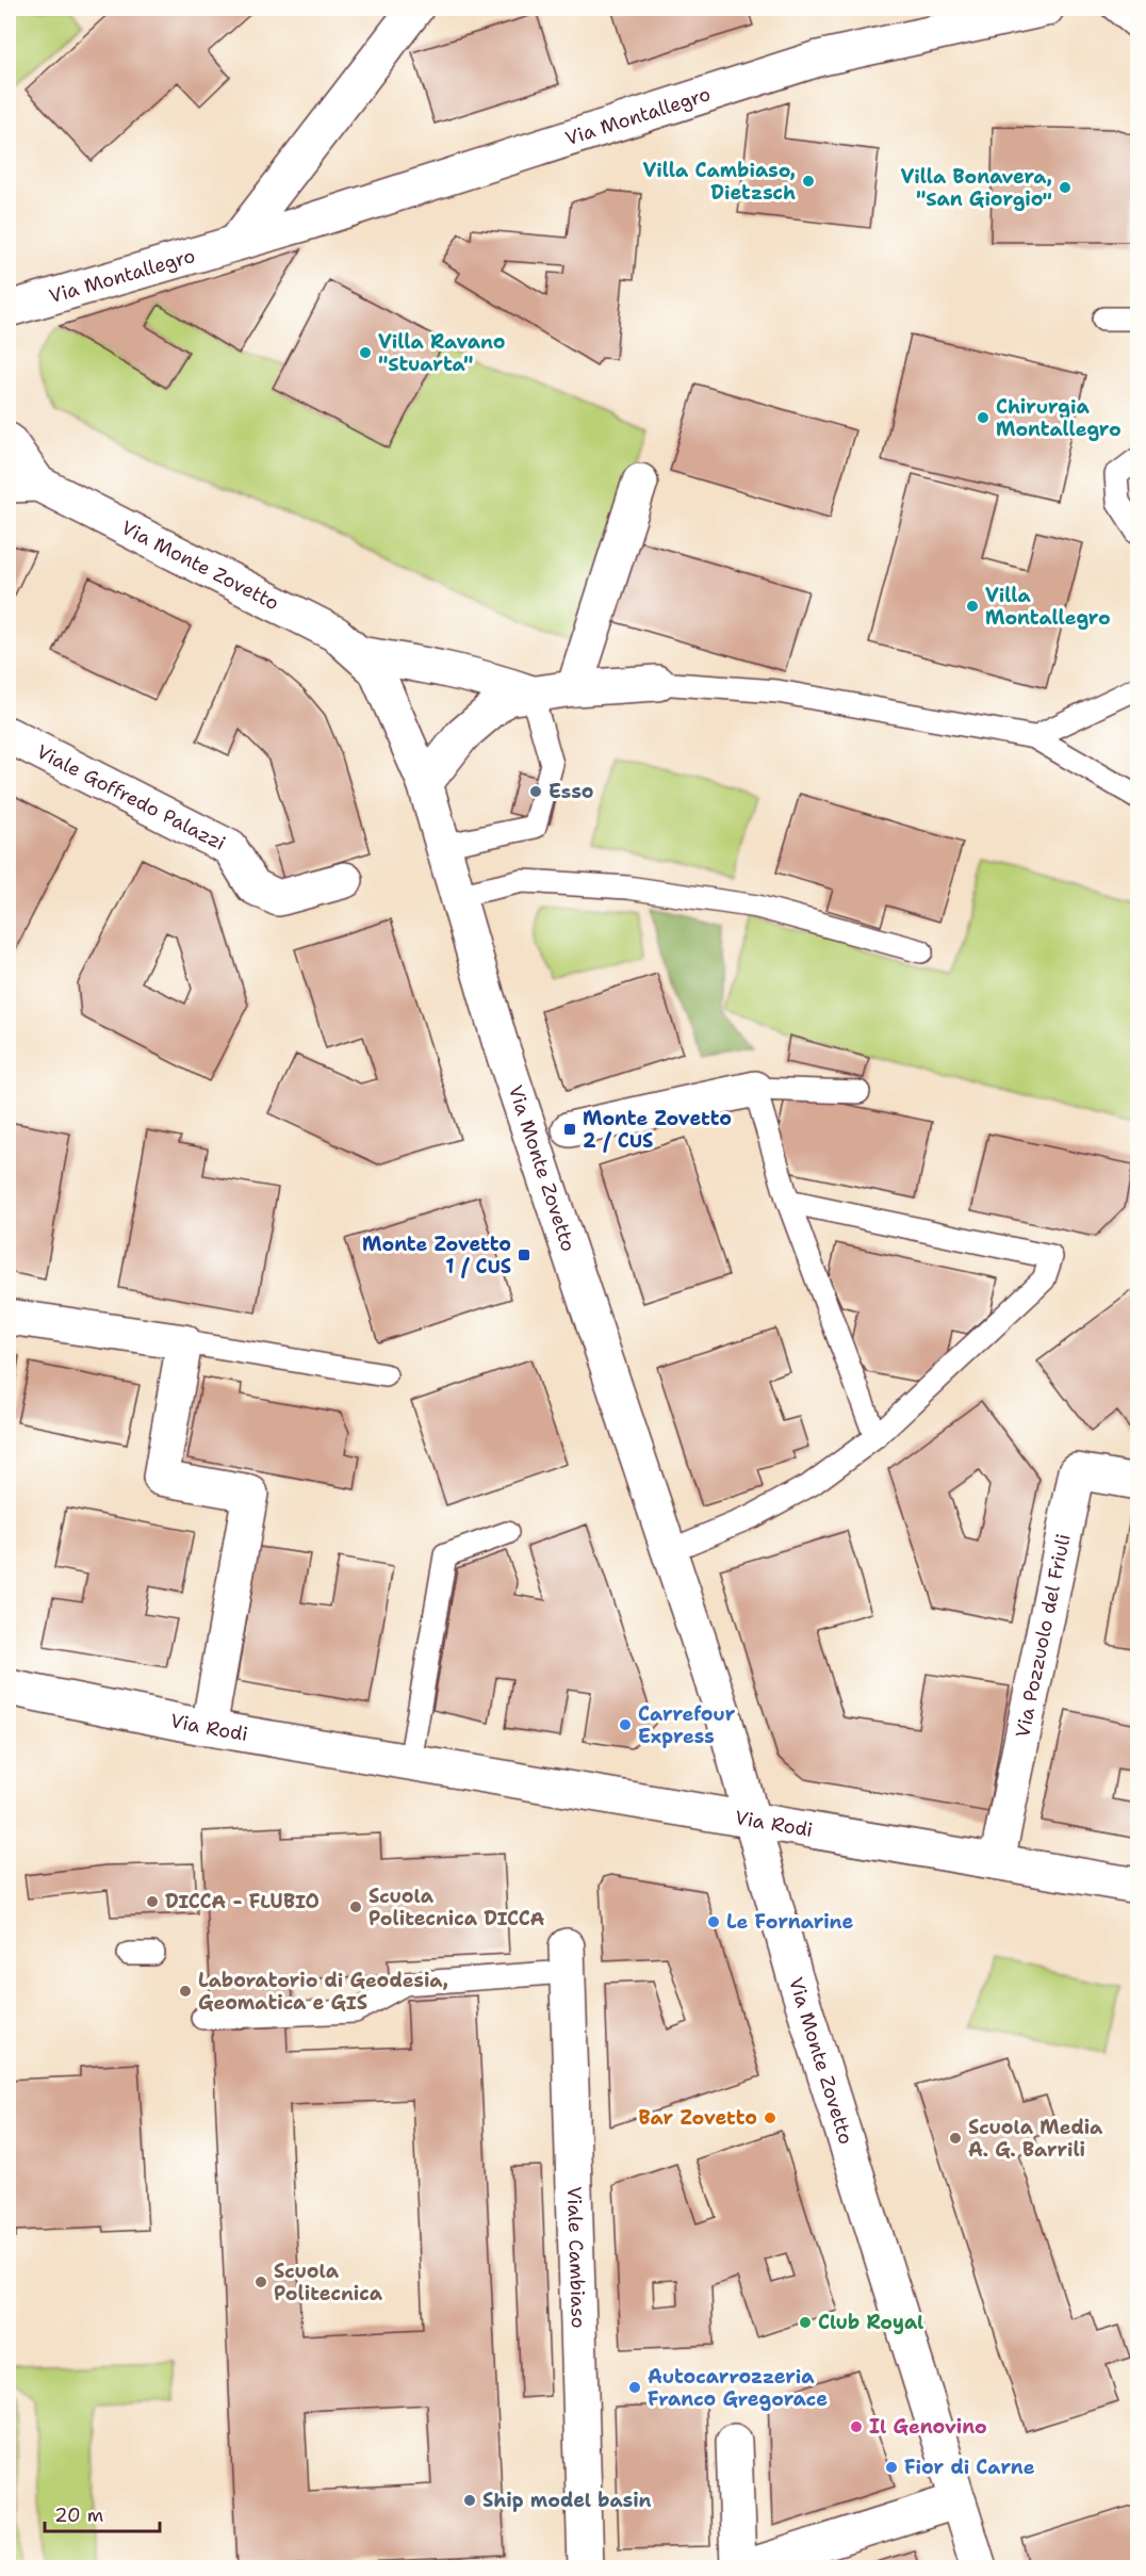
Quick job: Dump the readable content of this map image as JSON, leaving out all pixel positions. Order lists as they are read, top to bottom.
{
  "streets": {
    "street": [
      "Via Montallegro",
      "Via Monte Zovetto",
      "Viale Goffredo Palazzi",
      "Via Pozzuolo del Friuli",
      "Via Rodi",
      "Viale Cambiaso"
    ]
  },
  "crossings": [
    ["Via Monte Zovetto", "Via Rodi"],
    ["Via Pozzuolo del Friuli", "Via Rodi"]
  ],
  "places": {
    "other": [
      "Villa Cambiaso, Dietzsch",
      "Villa Bonavera, \"San Giorgio\"",
      "Villa Ravano \"Stuarta\"",
      "Chirurgia Montallegro",
      "Villa Montallegro",
      "Esso",
      "Carrefour Express",
      "DICCA - FLUBIO",
      "Scuola Politecnica DICCA",
      "Le Fornarine",
      "Laboratorio di Geodesia, Geomatica e GIS",
      "Bar Zovetto",
      "Scuola Media A. G. Barrili",
      "Scuola Politecnica",
      "Club Royal",
      "Autocarrozzeria Franco Gregorace",
      "Il Genovino",
      "Fior di Carne",
      "Ship model basin"
    ],
    "transit": ["Monte Zovetto 2 / CUS", "Monte Zovetto 1 / CUS"]
  },
  "scale_bar": "20 m"
}
